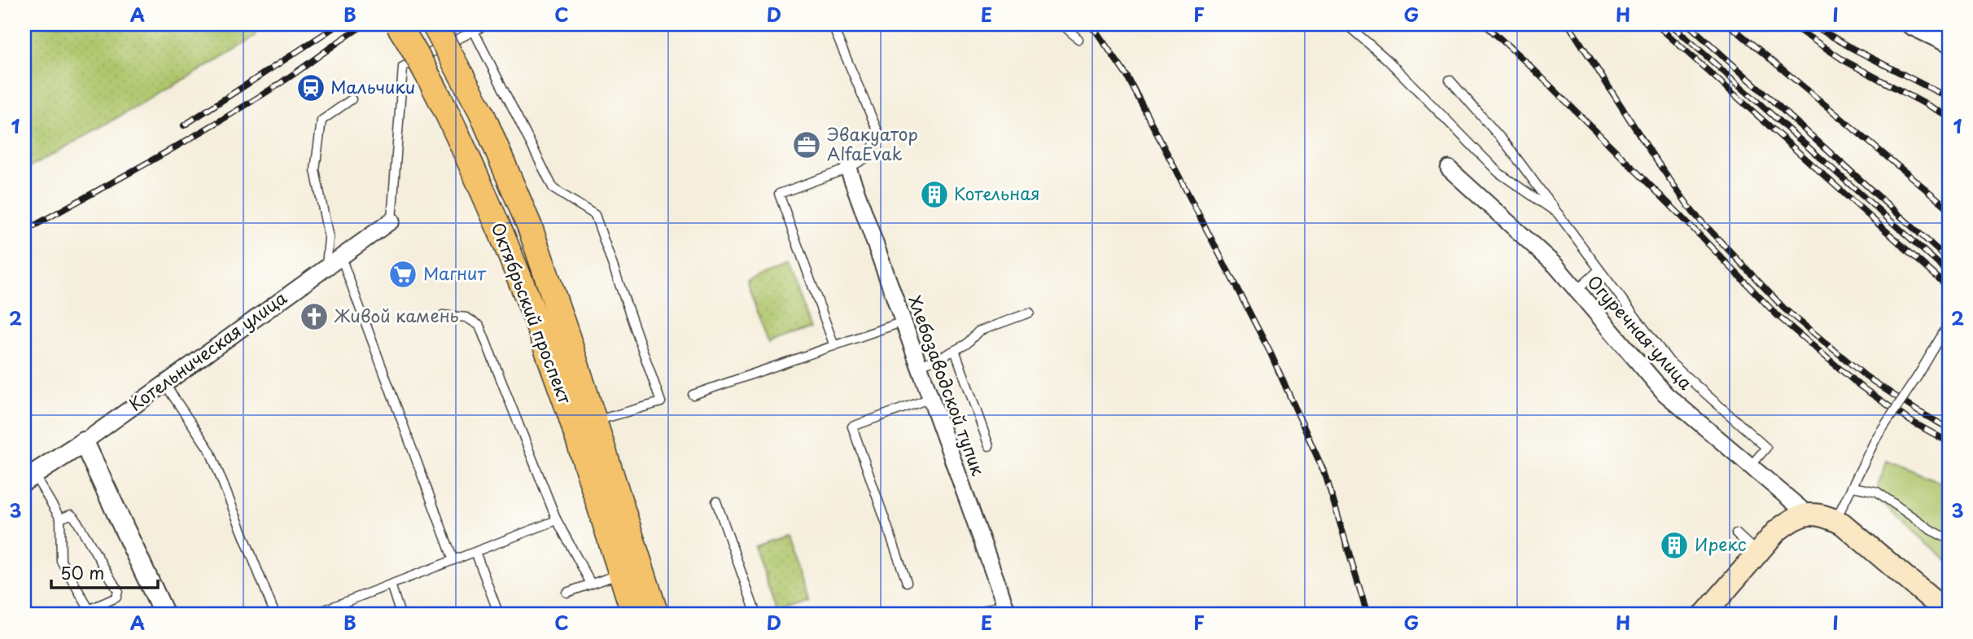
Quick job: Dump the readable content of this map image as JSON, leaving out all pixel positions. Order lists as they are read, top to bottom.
{
  "streets": {
    "main road": ["Октябрьский проспект"],
    "street": ["Огуречная улица", "Котельническая улица", "Хлебозаводской тупик"]
  },
  "places": {
    "station": ["Мальчики"],
    "office": ["Эвакуатор AlfaEvak"],
    "building": ["Котельная", "Ирекс"],
    "supermarket": ["Магнит"],
    "church": ["Живой камень"]
  },
  "scale_bar": "50 m",
  "grid": {
    "columns": [
      "A",
      "B",
      "C",
      "D",
      "E",
      "F",
      "G",
      "H",
      "I"
    ],
    "rows": ["1", "2", "3"]
  }
}
